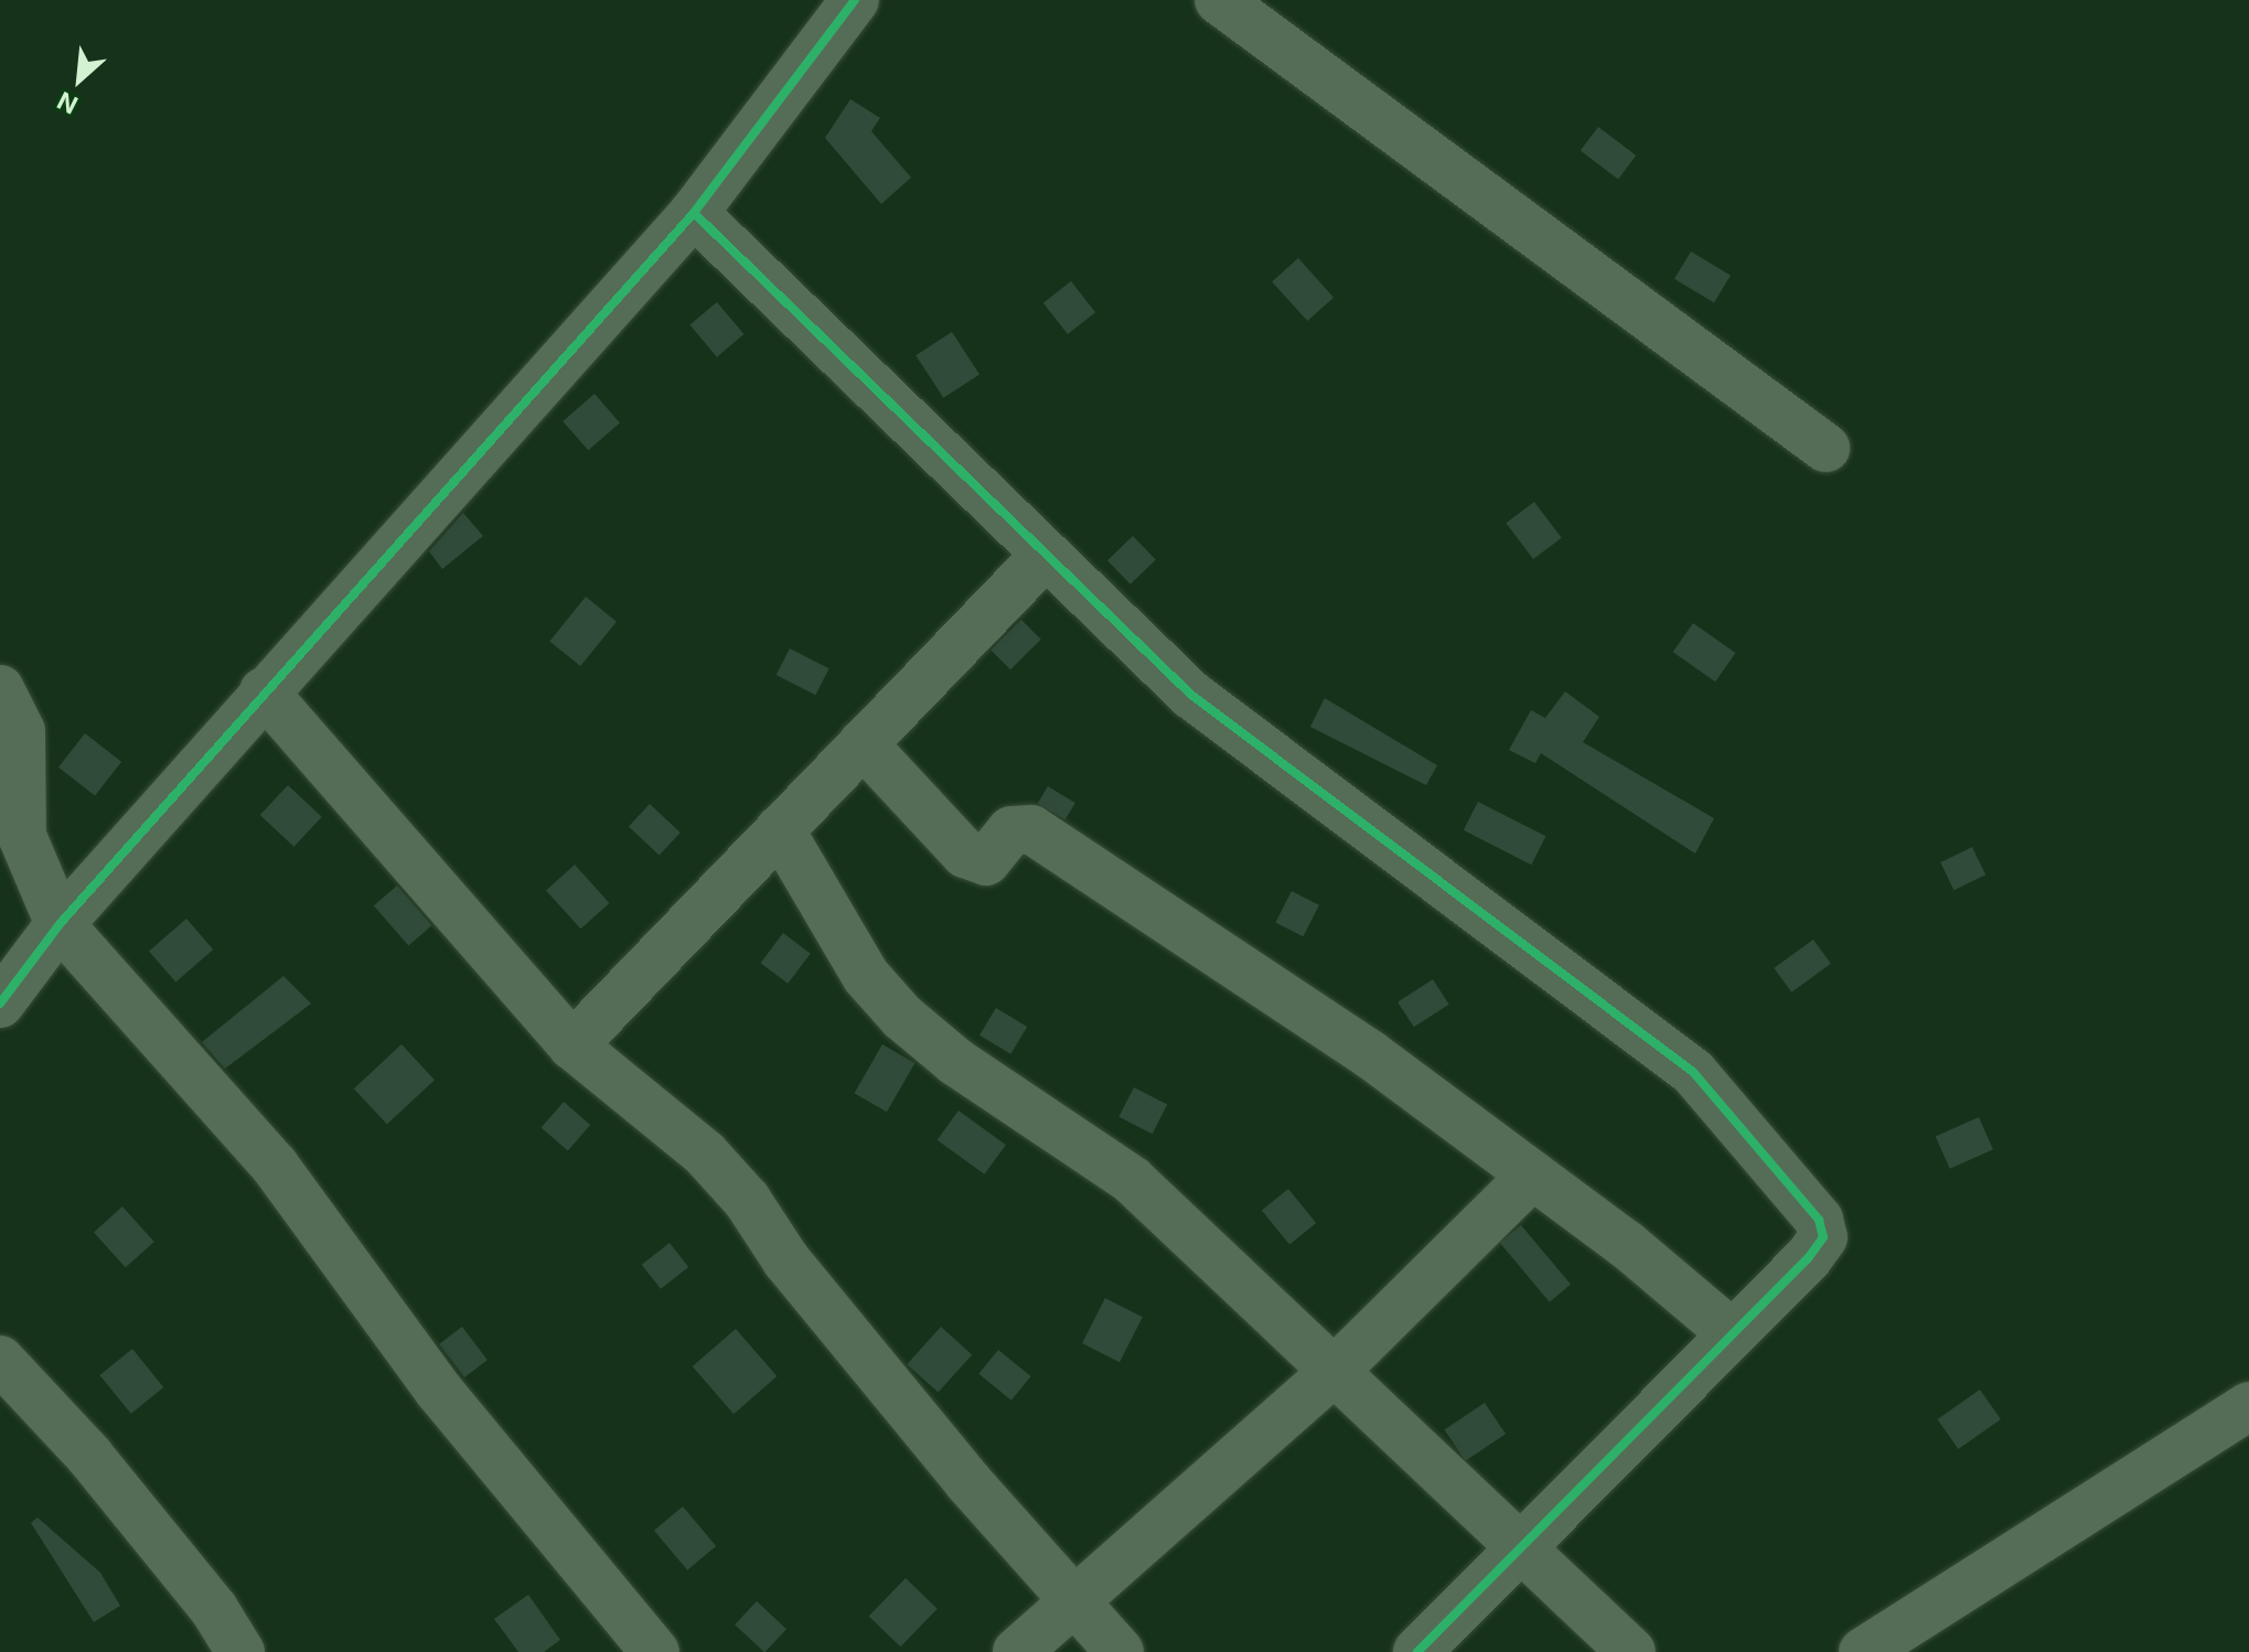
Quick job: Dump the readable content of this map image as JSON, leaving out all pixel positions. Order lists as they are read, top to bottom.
{
  "north": "bottom left"
}
